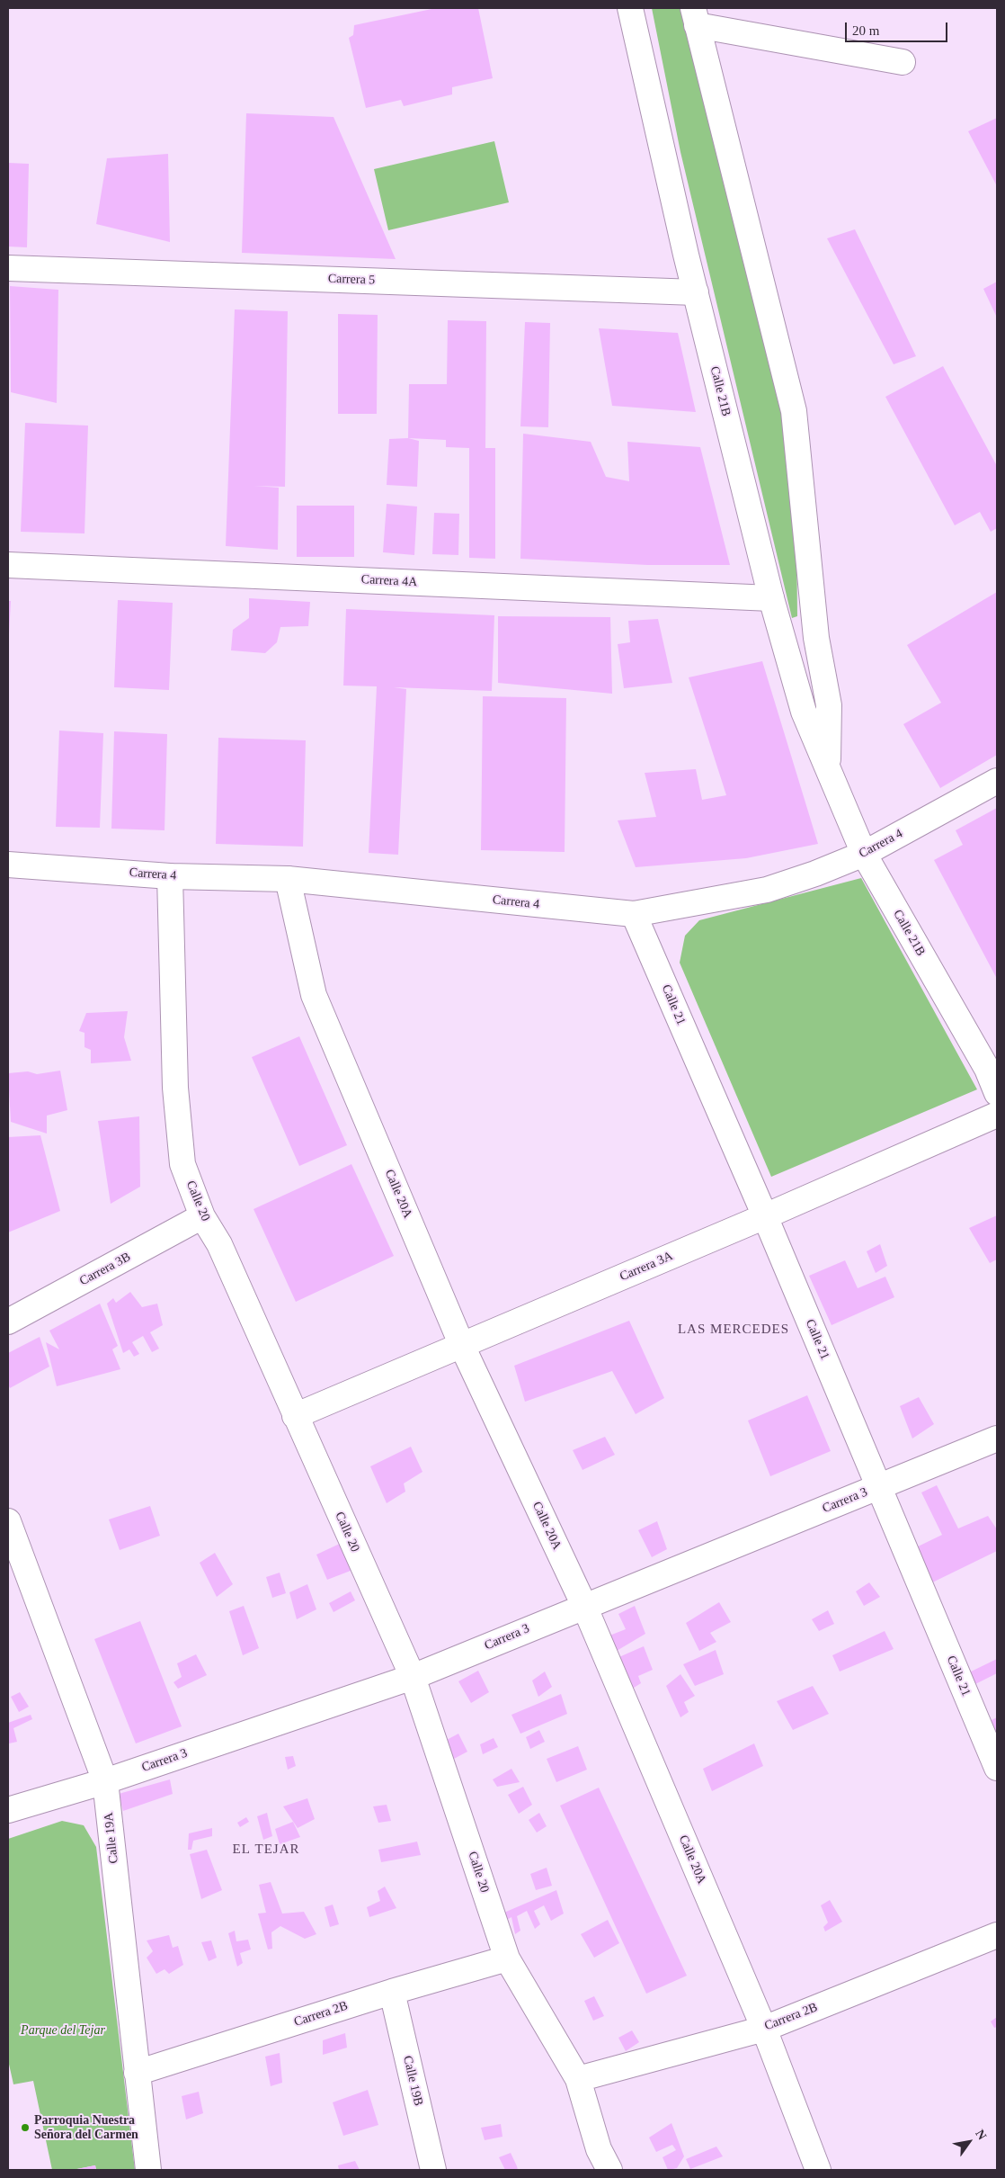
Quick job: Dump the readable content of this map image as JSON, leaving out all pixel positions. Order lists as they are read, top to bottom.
{
  "streets": {
    "street": [
      "Carrera 5",
      "Calle 21B",
      "Carrera 4A",
      "Carrera 4",
      "Calle 21",
      "Calle 20A",
      "Calle 20",
      "Carrera 3A",
      "Carrera 3B",
      "Carrera 3",
      "Calle 19A",
      "Carrera 2B",
      "Calle 19B"
    ]
  },
  "crossings": [
    ["Carrera 5", "Calle 21B"],
    ["Calle 21B", "Carrera 4A"],
    ["Calle 21B", "Carrera 4"],
    ["Carrera 4", "Calle 21"],
    ["Carrera 4", "Calle 20A"],
    ["Carrera 4", "Calle 20"],
    ["Calle 21", "Carrera 3A"],
    ["Calle 21", "Carrera 3"],
    ["Calle 20A", "Carrera 3A"],
    ["Calle 20A", "Carrera 3"],
    ["Calle 20A", "Carrera 2B"],
    ["Calle 20", "Carrera 3A"],
    ["Calle 20", "Carrera 3B"],
    ["Calle 20", "Carrera 3"],
    ["Calle 20", "Carrera 2B"],
    ["Carrera 3", "Calle 19A"],
    ["Calle 19A", "Carrera 2B"],
    ["Carrera 2B", "Calle 19B"]
  ],
  "districts": ["LAS MERCEDES", "EL TEJAR"],
  "parks": ["Parque del Tejar"],
  "places": ["Parroquia Nuestra Señora del Carmen"],
  "scale_bar": "20 m",
  "north": "top right"
}
